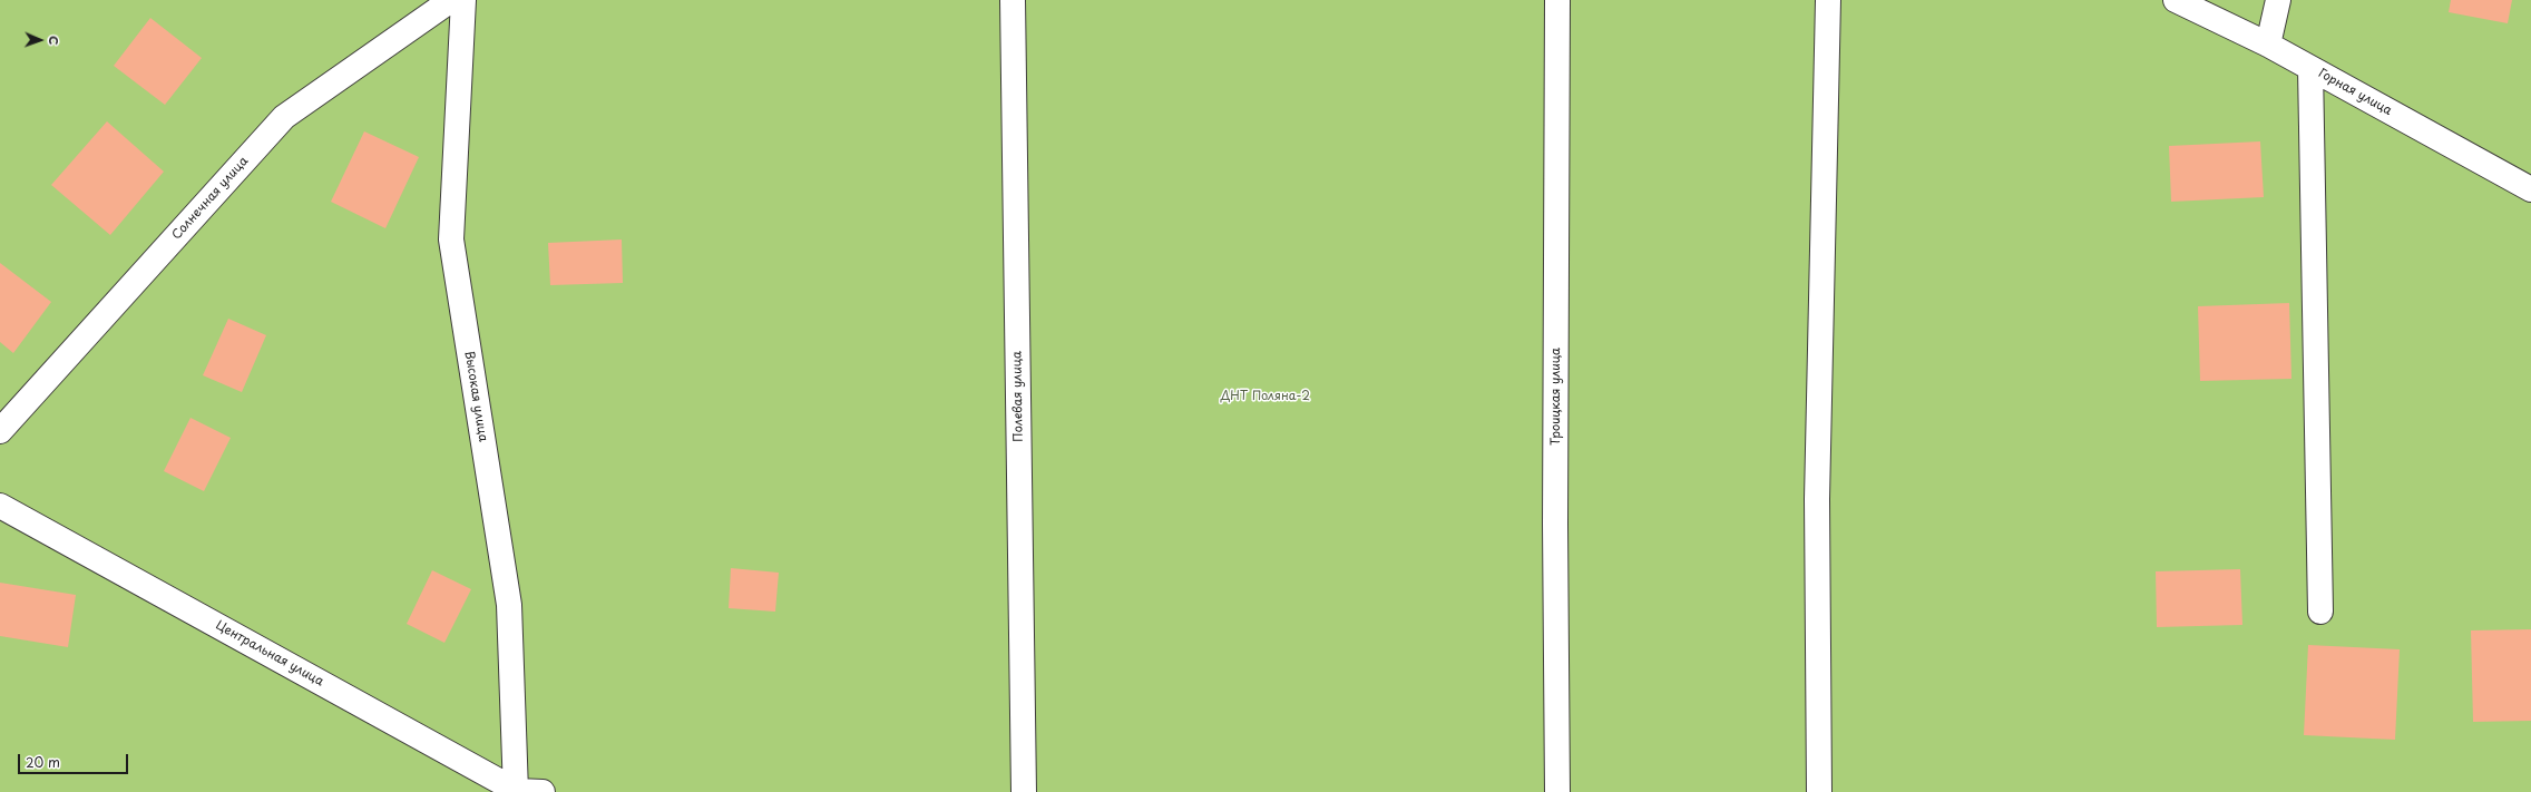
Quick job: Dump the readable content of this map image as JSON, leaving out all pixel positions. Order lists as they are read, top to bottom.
{
  "streets": {
    "street": [
      "Горная улица",
      "Солнечная улица",
      "Высокая улица",
      "Полевая улица",
      "Троицкая улица",
      "Центральная улица"
    ]
  },
  "crossings": [
    ["Высокая улица", "Центральная улица"]
  ],
  "parks": ["ДНТ Поляна-2"],
  "scale_bar": "20 m",
  "north": "right"
}
